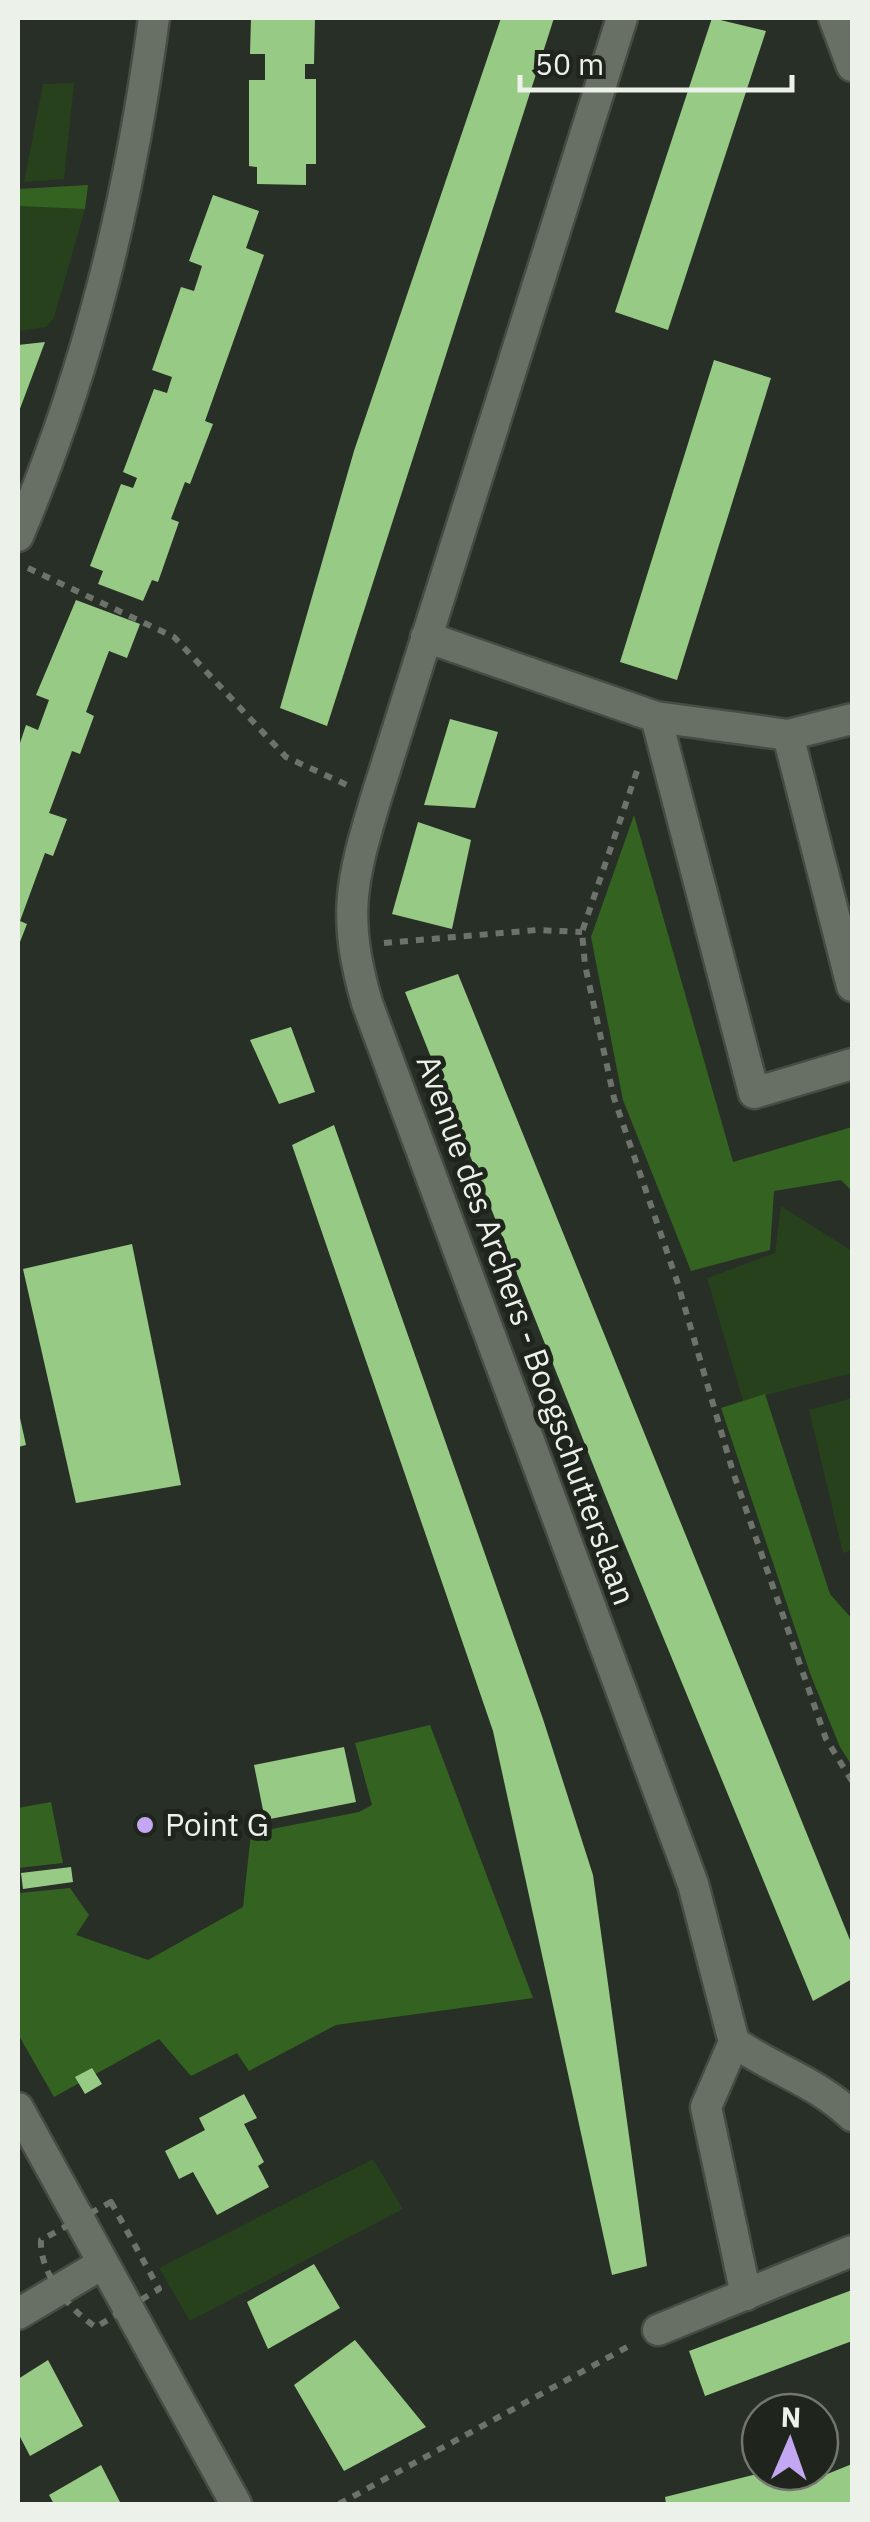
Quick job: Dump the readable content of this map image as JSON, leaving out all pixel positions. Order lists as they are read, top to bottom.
{
  "streets": {
    "street": ["Avenue des Archers - Boogschutterslaan"]
  },
  "places": ["Point G"],
  "scale_bar": "50 m",
  "north": "top"
}
